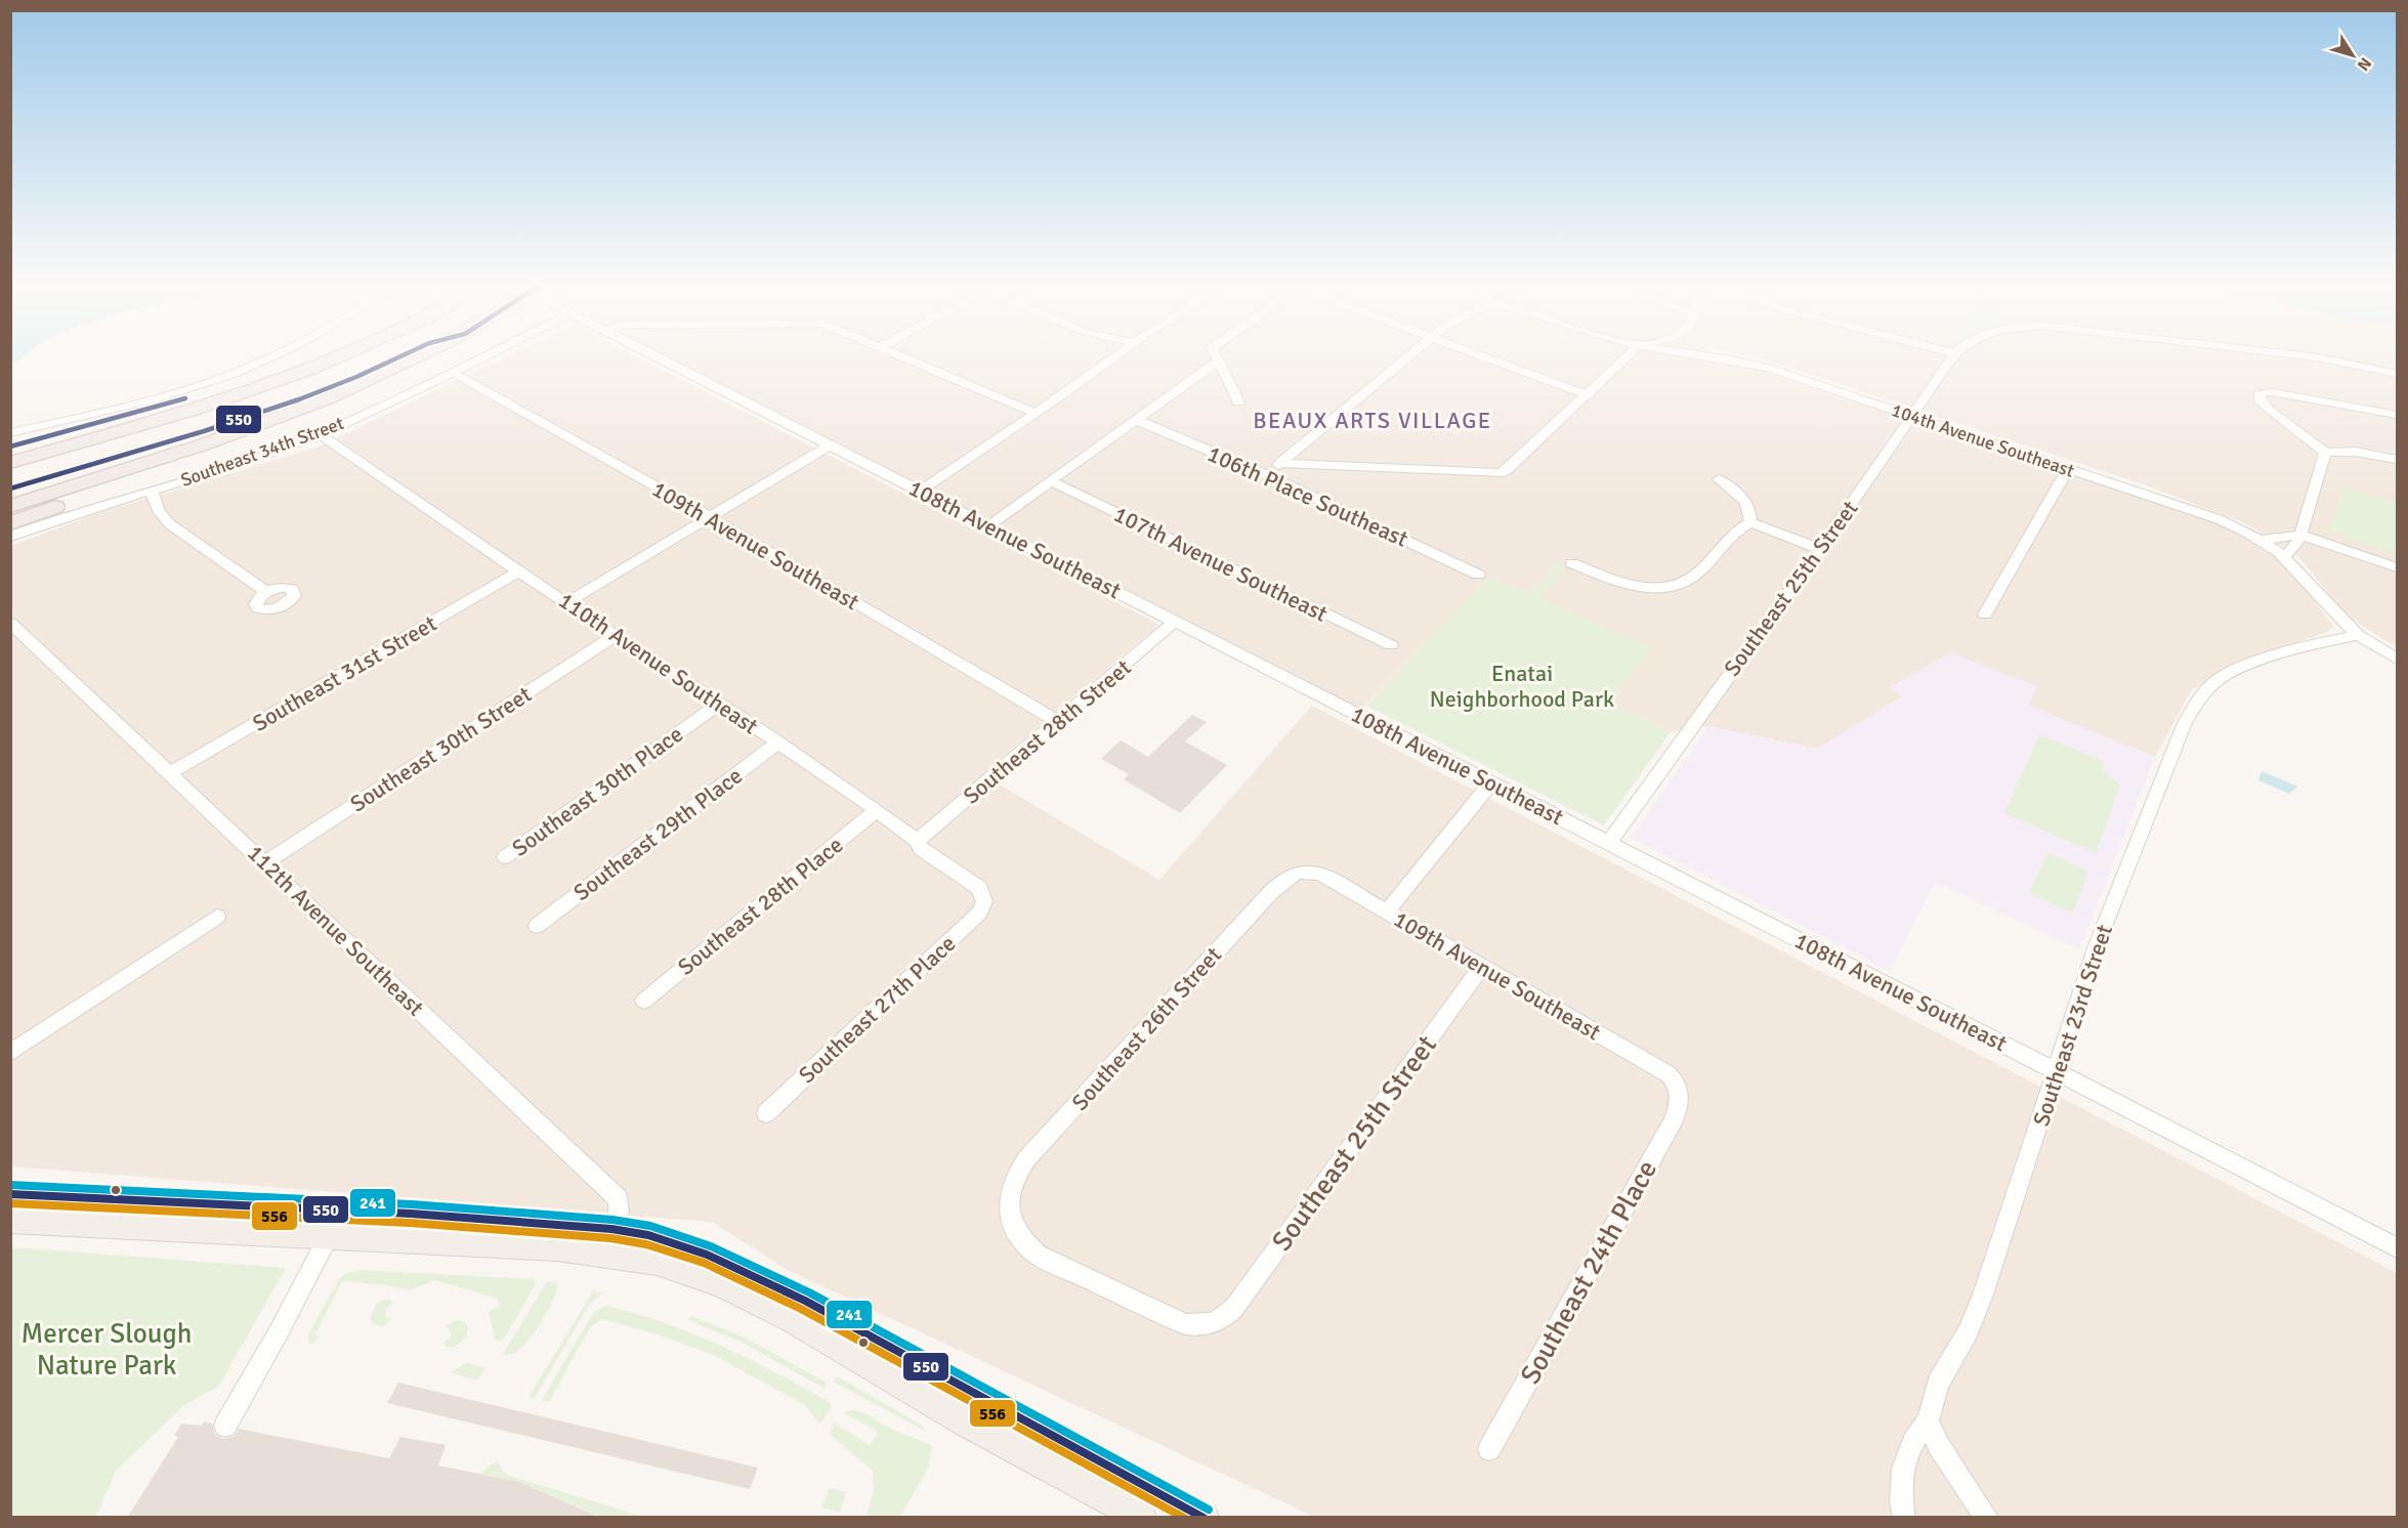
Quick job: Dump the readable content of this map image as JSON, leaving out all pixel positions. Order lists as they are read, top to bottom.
{
  "streets": {
    "street": [
      "104th Avenue Southeast",
      "Southeast 34th Street",
      "106th Place Southeast",
      "108th Avenue Southeast",
      "109th Avenue Southeast",
      "107th Avenue Southeast",
      "Southeast 25th Street",
      "110th Avenue Southeast",
      "Southeast 31st Street",
      "Southeast 28th Street",
      "Southeast 30th Street",
      "Southeast 30th Place",
      "Southeast 29th Place",
      "Southeast 28th Place",
      "112th Avenue Southeast",
      "Southeast 27th Place",
      "Southeast 23rd Street",
      "Southeast 26th Street",
      "Southeast 24th Place"
    ]
  },
  "crossings": [
    ["104th Avenue Southeast", "Southeast 25th Street"],
    ["104th Avenue Southeast", "Southeast 23rd Street"],
    ["Southeast 34th Street", "109th Avenue Southeast"],
    ["Southeast 34th Street", "110th Avenue Southeast"],
    ["108th Avenue Southeast", "Southeast 25th Street"],
    ["108th Avenue Southeast", "Southeast 28th Street"],
    ["108th Avenue Southeast", "Southeast 23rd Street"],
    ["109th Avenue Southeast", "Southeast 25th Street"],
    ["109th Avenue Southeast", "Southeast 28th Street"],
    ["109th Avenue Southeast", "Southeast 26th Street"],
    ["109th Avenue Southeast", "Southeast 24th Place"],
    ["Southeast 25th Street", "Southeast 26th Street"],
    ["110th Avenue Southeast", "Southeast 31st Street"],
    ["110th Avenue Southeast", "Southeast 28th Street"],
    ["110th Avenue Southeast", "Southeast 30th Street"],
    ["110th Avenue Southeast", "Southeast 30th Place"],
    ["110th Avenue Southeast", "Southeast 29th Place"],
    ["110th Avenue Southeast", "Southeast 28th Place"],
    ["110th Avenue Southeast", "Southeast 27th Place"],
    ["Southeast 31st Street", "112th Avenue Southeast"],
    ["Southeast 30th Street", "112th Avenue Southeast"]
  ],
  "districts": ["BEAUX ARTS VILLAGE"],
  "parks": ["Enatai Neighborhood Park", "Mercer Slough Nature Park"],
  "lines": ["transit line 550", "transit line 241", "transit line 556"],
  "north": "bottom right"
}
